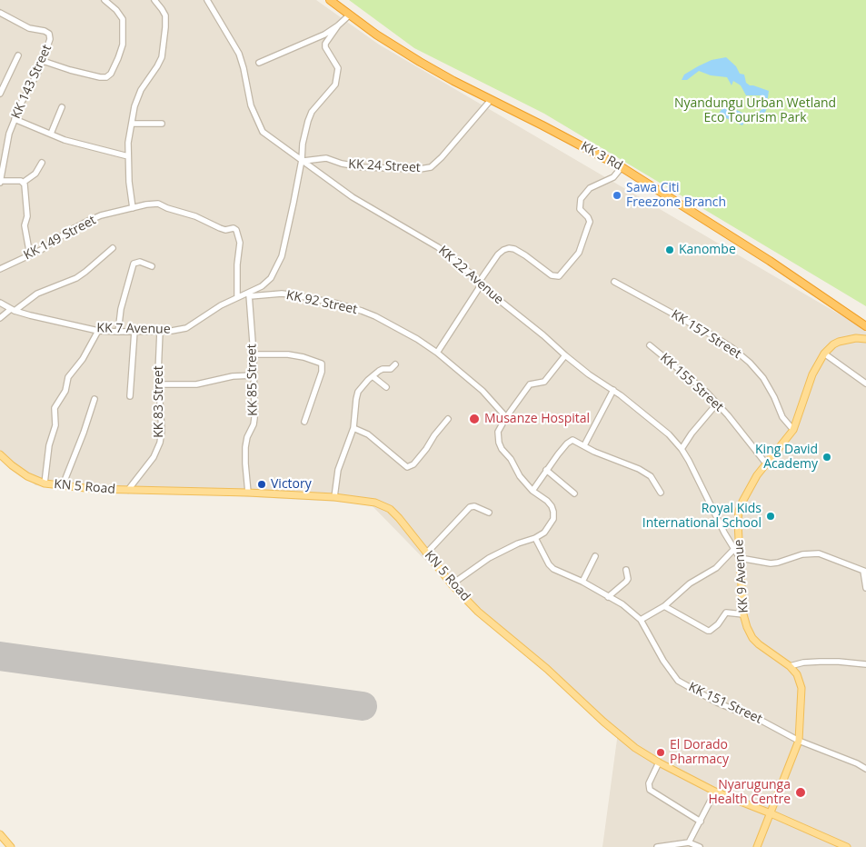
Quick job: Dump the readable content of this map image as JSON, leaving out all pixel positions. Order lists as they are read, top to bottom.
{
  "streets": {
    "highway": ["KK 3 Rd"],
    "main road": ["KN 5 Road", "KK 9 Avenue"],
    "street": [
      "KK 143 Street",
      "KK 24 Street",
      "KK 149 Street",
      "KK 22 Avenue",
      "KK 92 Street",
      "KK 7 Avenue",
      "KK 157 Street",
      "KK 85 Street",
      "KK 155 Street",
      "KK 83 Street",
      "KK 151 Street"
    ]
  },
  "crossings": [
    ["KK 3 Rd", "KK 24 Street"],
    ["KK 24 Street", "KK 22 Avenue"],
    ["KK 24 Street", "KK 7 Avenue"],
    ["KK 149 Street", "KK 7 Avenue"],
    ["KK 22 Avenue", "KK 7 Avenue"],
    ["KK 22 Avenue", "KK 9 Avenue"],
    ["KK 92 Street", "KK 7 Avenue"],
    ["KK 92 Street", "KK 85 Street"],
    ["KK 7 Avenue", "KK 85 Street"],
    ["KK 7 Avenue", "KK 83 Street"],
    ["KK 157 Street", "KK 9 Avenue"],
    ["KK 85 Street", "KN 5 Road"],
    ["KK 155 Street", "KK 9 Avenue"],
    ["KK 83 Street", "KN 5 Road"],
    ["KN 5 Road", "KK 9 Avenue"],
    ["KK 9 Avenue", "KK 151 Street"]
  ],
  "parks": ["Nyandungu Urban Wetland Eco Tourism Park"],
  "places": [
    "Sawa Citi Freezone Branch",
    "Kanombe",
    "Musanze Hospital",
    "King David Academy",
    "Victory",
    "Royal Kids International School",
    "El Dorado Pharmacy",
    "Nyarugunga Health Centre"
  ]
}
